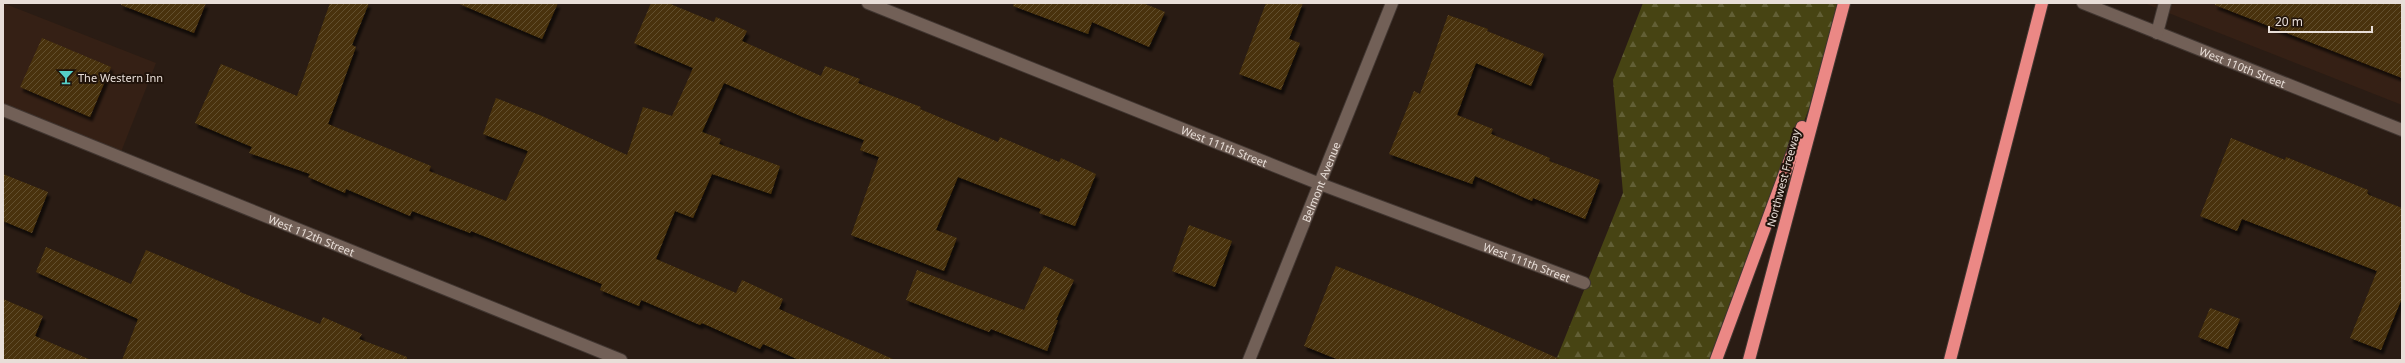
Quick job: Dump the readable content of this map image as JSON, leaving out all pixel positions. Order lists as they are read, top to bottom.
{
  "streets": {
    "highway": ["Northwest Freeway"],
    "street": [
      "West 110th Street",
      "West 111th Street",
      "Belmont Avenue",
      "West 112th Street"
    ]
  },
  "crossings": [
    ["West 111th Street", "Belmont Avenue"]
  ],
  "places": {
    "bar": ["The Western Inn"]
  },
  "scale_bar": "20 m"
}
